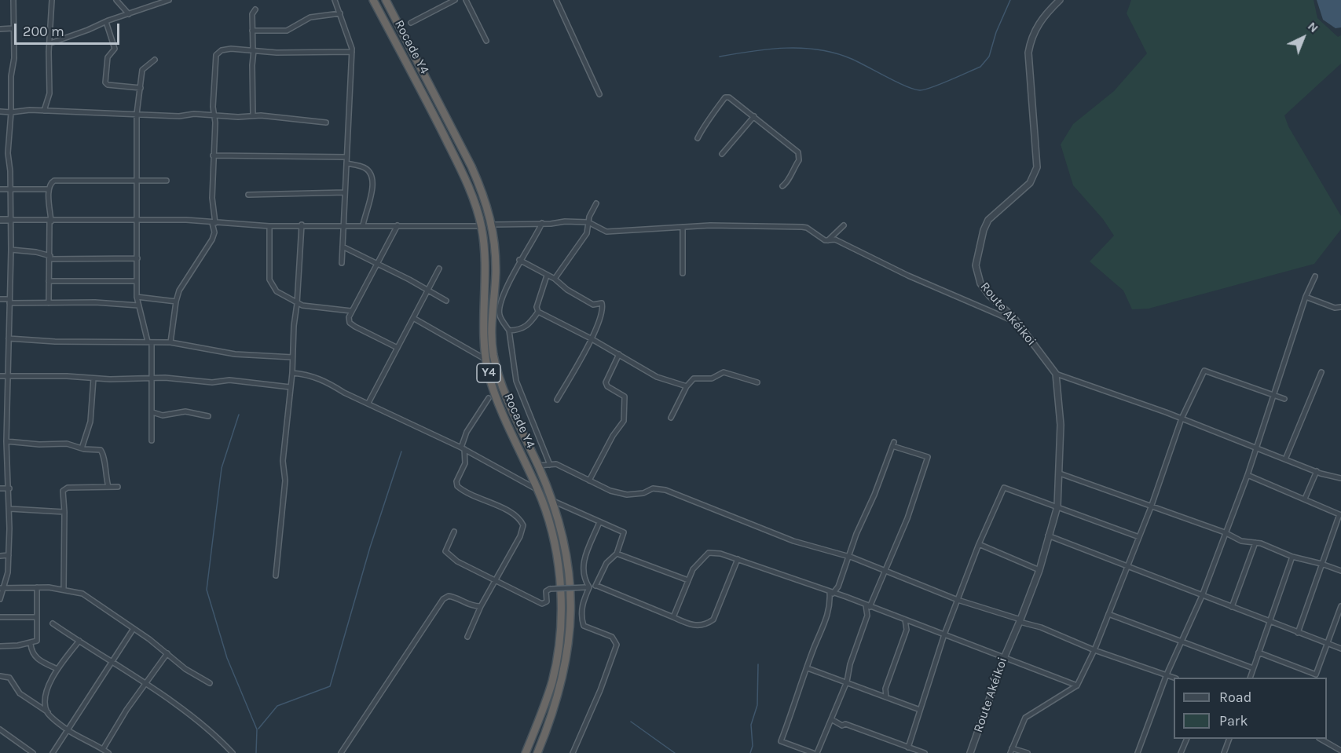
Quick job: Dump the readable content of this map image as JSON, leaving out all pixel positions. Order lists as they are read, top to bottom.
{
  "streets": {
    "highway": ["Rocade Y4", "Y4"],
    "street": ["Route Akéikoi"]
  },
  "legend": ["Road", "Park"],
  "scale_bar": "200 m",
  "north": "top right"
}
